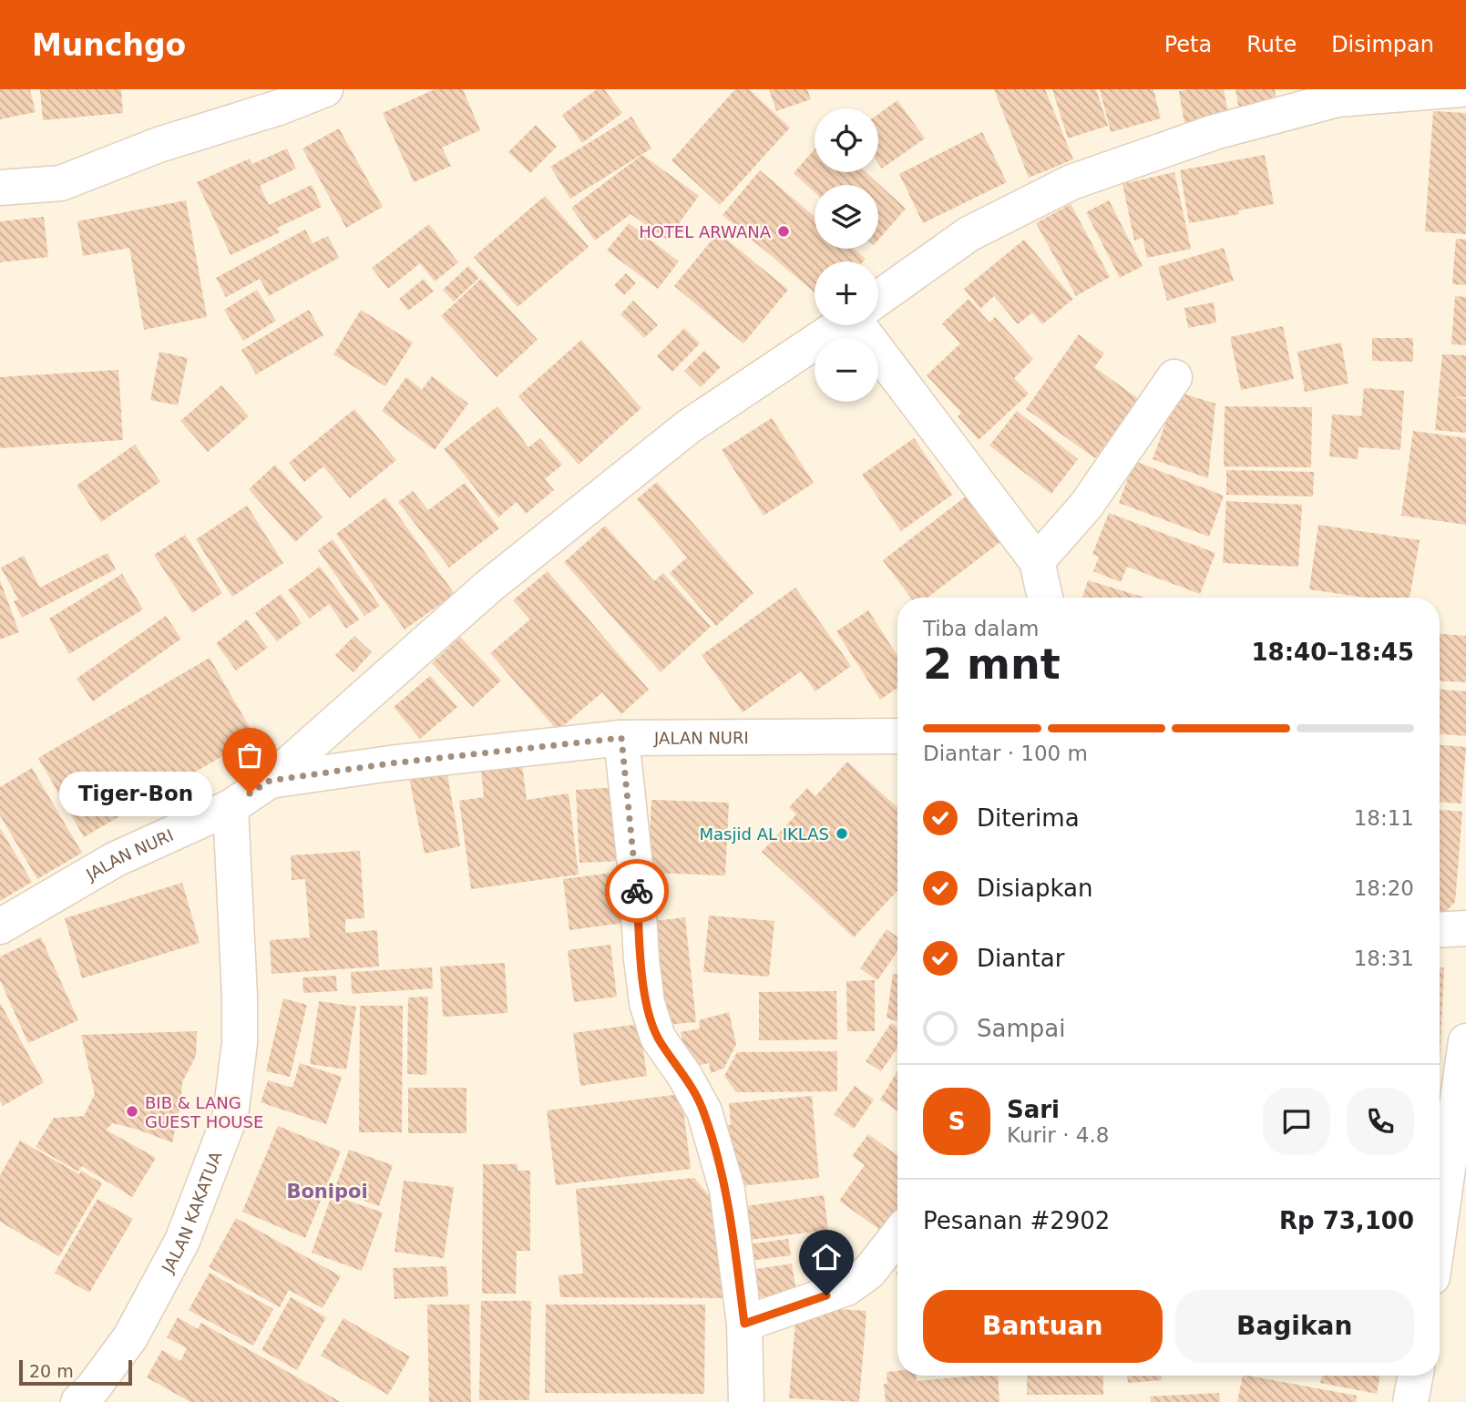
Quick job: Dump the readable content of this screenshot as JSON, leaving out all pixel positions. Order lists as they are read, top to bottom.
{
  "streets": {
    "street": ["JALAN NURI", "JALAN KAKATUA"]
  },
  "crossings": [
    ["JALAN NURI", "JALAN KAKATUA"]
  ],
  "districts": ["Bonipoi"],
  "places": [
    "HOTEL ARWANA",
    "Tiger-Bon",
    "Masjid AL IKLAS",
    "BIB & LANG GUEST HOUSE"
  ],
  "scale_bar": "20 m",
  "page": {
    "header": "Munchgo",
    "nav": ["Peta", "Rute", "Disimpan"],
    "map_buttons": ["+", "−"],
    "heading": ["2 mnt", "Tiba dalam", "18:40–18:45"],
    "panel": [
      "Sari",
      "Kurir · 4.8",
      "Pesanan #2902",
      "Rp 73,100"
    ],
    "bar": "Diantar · 100 m",
    "bubble": "Tiger-Bon",
    "list": [
      ["Diterima", "18:11"],
      ["Disiapkan", "18:20"],
      ["Diantar", "18:31"],
      "Sampai"
    ],
    "round": "S",
    "buttons": ["Bantuan", "Bagikan"],
    "scale": "20 m"
  }
}
